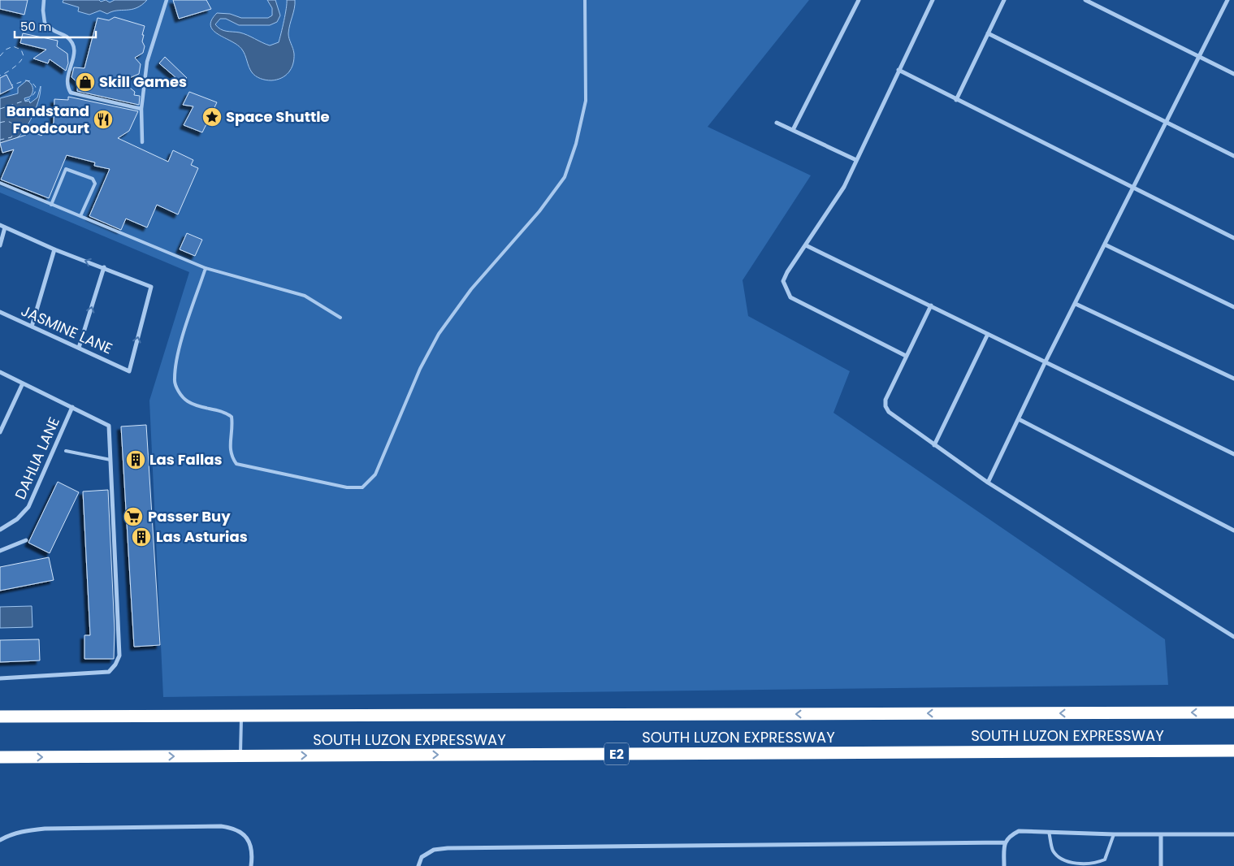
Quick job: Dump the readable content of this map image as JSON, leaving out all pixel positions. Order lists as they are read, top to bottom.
{
  "streets": {
    "highway": ["SOUTH LUZON EXPRESSWAY", "E2"],
    "street": ["JASMINE LANE", "DAHLIA LANE"]
  },
  "places": {
    "shop": ["Skill Games"],
    "place": ["Space Shuttle"],
    "restaurant": ["Bandstand Foodcourt"],
    "building": ["Las Fallas", "Las Asturias"],
    "supermarket": ["Passer Buy"]
  },
  "scale_bar": "50 m"
}
